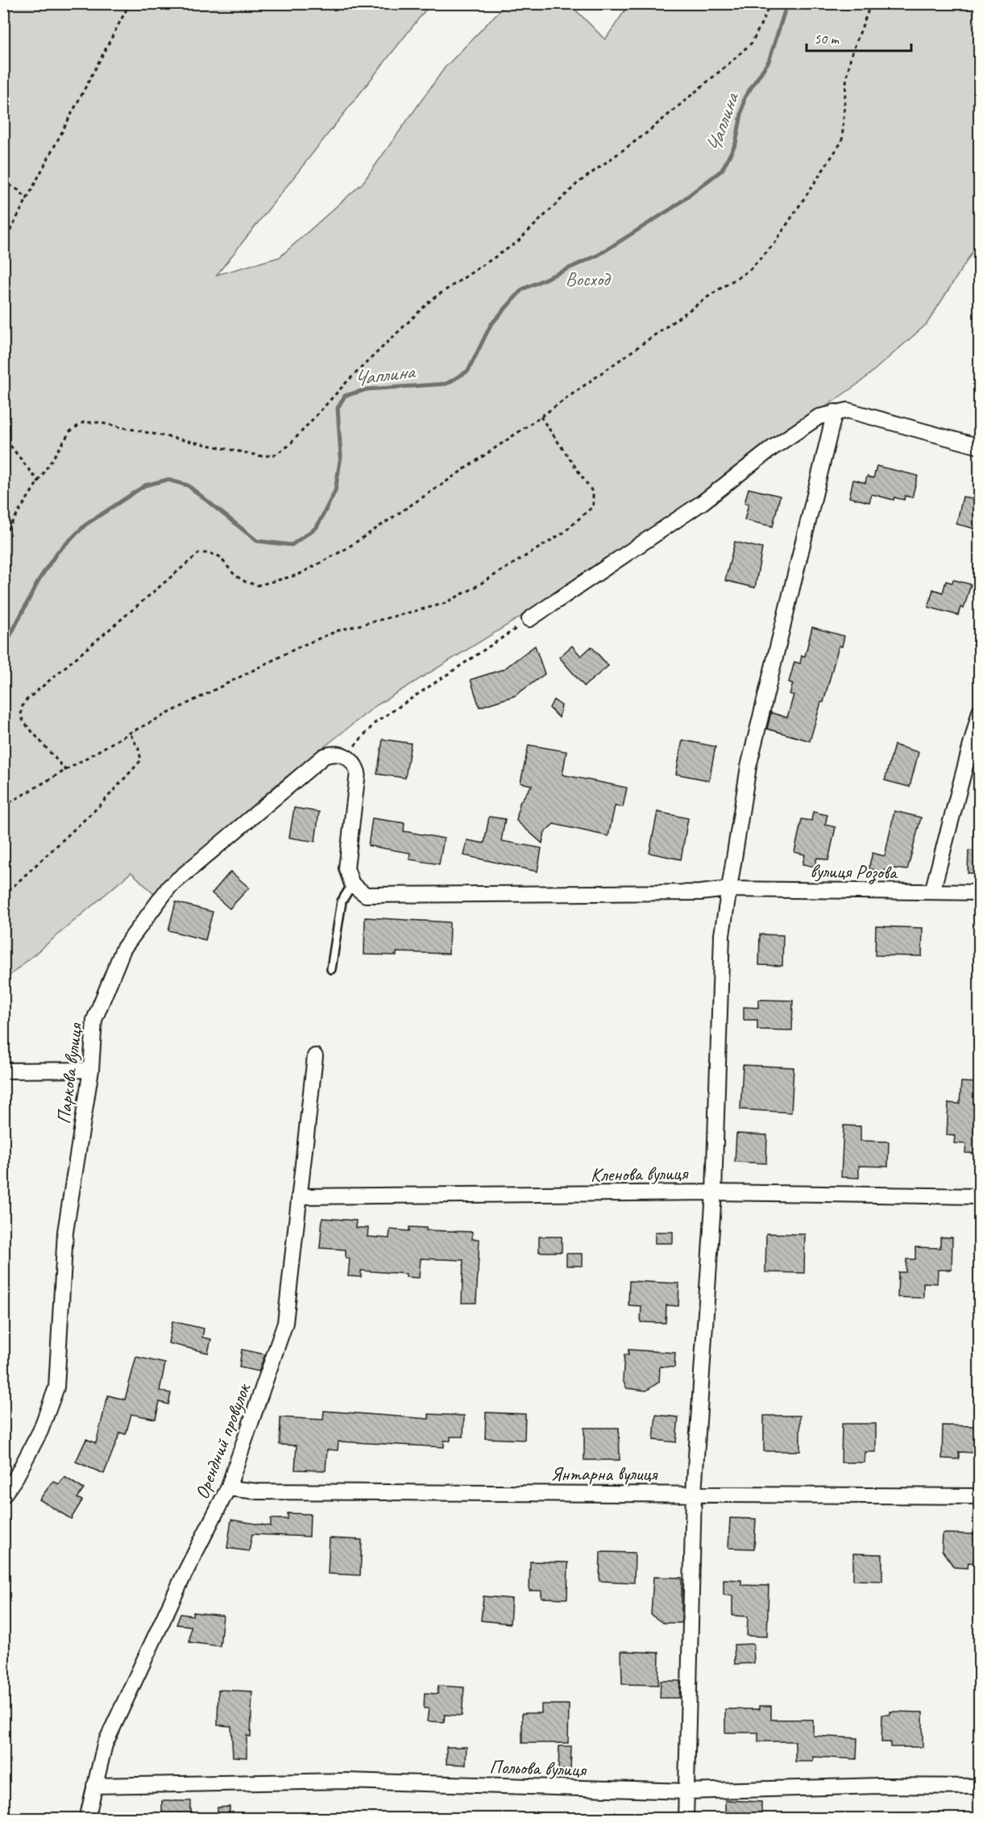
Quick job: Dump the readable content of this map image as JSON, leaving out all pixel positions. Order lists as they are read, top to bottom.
{
  "streets": {
    "street": [
      "вулиця Розова",
      "Паркова вулиця",
      "Кленова вулиця",
      "Орендний провулок",
      "Янтарна вулиця",
      "Польова вулиця"
    ]
  },
  "crossings": [
    ["Кленова вулиця", "Орендний провулок"],
    ["Орендний провулок", "Янтарна вулиця"],
    ["Орендний провулок", "Польова вулиця"]
  ],
  "water": ["Чаплина"],
  "parks": ["Восход"],
  "scale_bar": "50 m"
}
